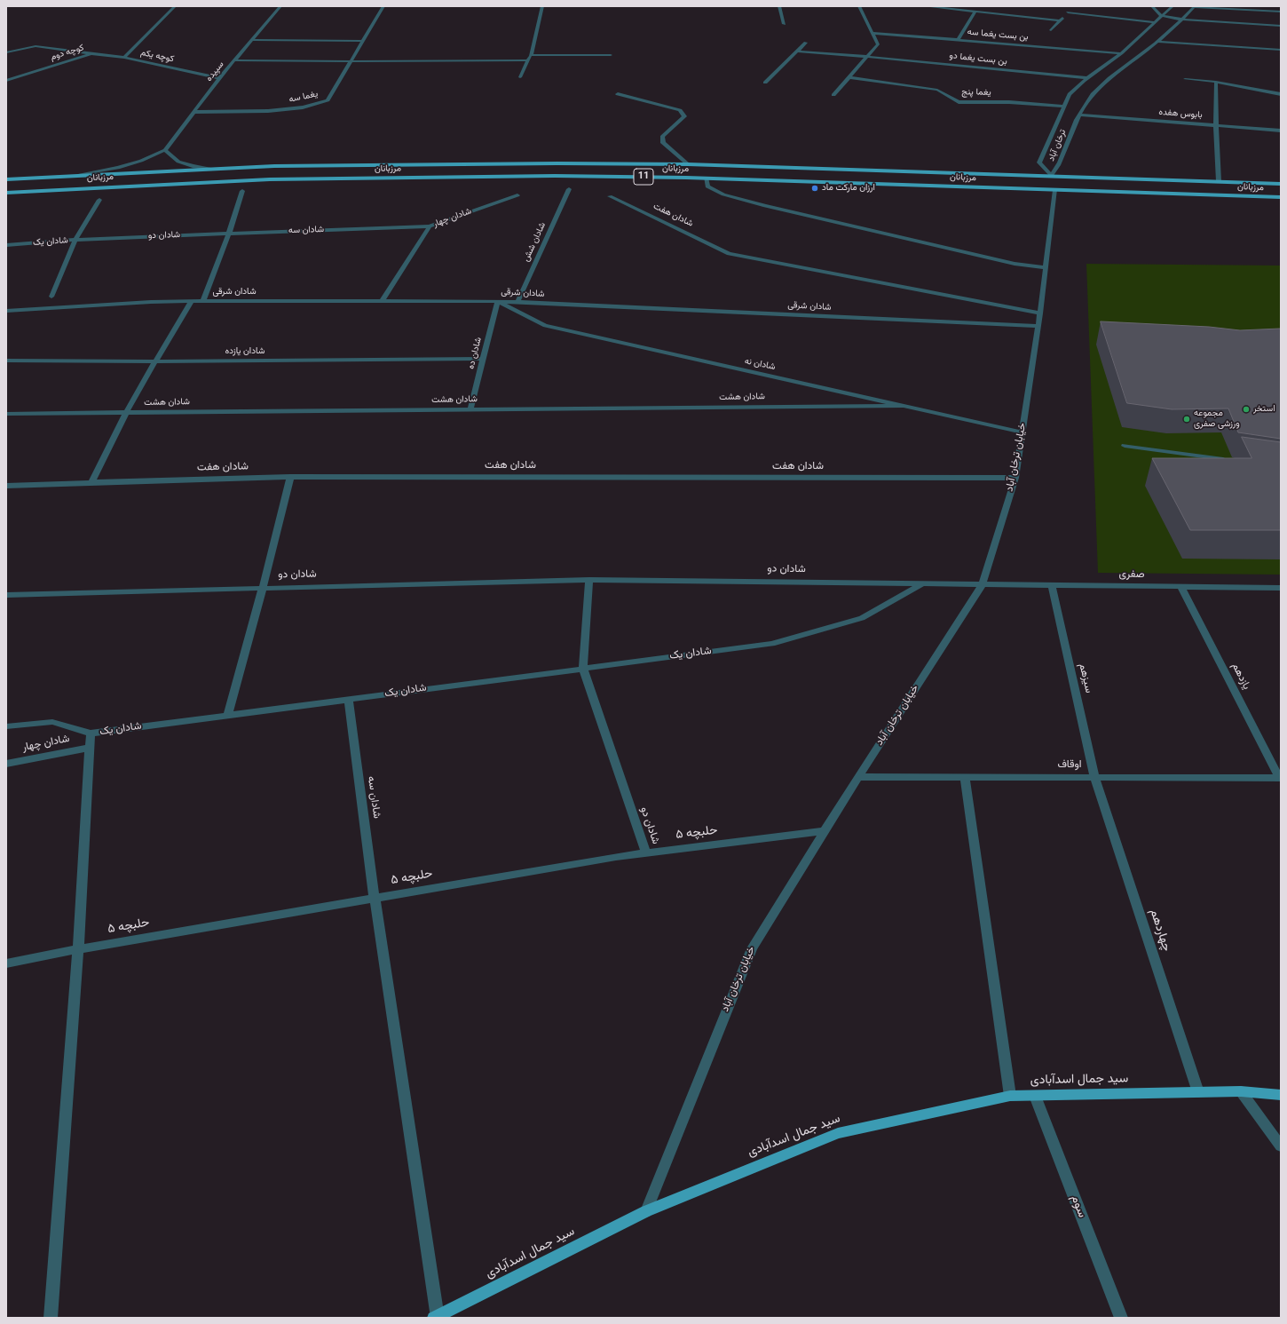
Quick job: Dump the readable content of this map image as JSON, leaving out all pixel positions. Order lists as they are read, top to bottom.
{
  "streets": {
    "main road": ["مرزبانان", "11", "سید جمال اسدآبادی"],
    "street": [
      "بن بست یغما سه",
      "کوچه دوم",
      "کوچه یکم",
      "بن بست یغما دو",
      "سپیده",
      "یغما پنج",
      "یغما سه",
      "بابوس هفده",
      "ترخان آباد",
      "شادان هفت",
      "شادان چهار",
      "شادان سه",
      "شادان دو",
      "شادان یک",
      "شادان شش",
      "شادان شرقی",
      "شادان یازده",
      "شادان ده",
      "شادان نه",
      "شادان هشت",
      "خیابان ترخان آباد",
      "صفری",
      "یازدهم",
      "سیزهم",
      "اوقاف",
      "حلبچه ۵",
      "چهاردهم",
      "سوم"
    ]
  },
  "crossings": [
    ["بن بست یغما سه", "ترخان آباد"],
    ["کوچه دوم", "کوچه یکم"],
    ["کوچه یکم", "سپیده"],
    ["بن بست یغما دو", "ترخان آباد"],
    ["سپیده", "یغما سه"],
    ["سپیده", "مرزبانان"],
    ["یغما پنج", "ترخان آباد"],
    ["بابوس هفده", "ترخان آباد"],
    ["ترخان آباد", "مرزبانان"],
    ["مرزبانان", "خیابان ترخان آباد"],
    ["شادان هفت", "خیابان ترخان آباد"],
    ["شادان چهار", "شادان سه"],
    ["شادان چهار", "شادان یک"],
    ["شادان چهار", "شادان شرقی"],
    ["شادان سه", "شادان دو"],
    ["شادان سه", "شادان یک"],
    ["شادان سه", "حلبچه ۵"],
    ["شادان سه", "سید جمال اسدآبادی"],
    ["شادان دو", "شادان یک"],
    ["شادان دو", "خیابان ترخان آباد"],
    ["شادان دو", "صفری"],
    ["شادان دو", "حلبچه ۵"],
    ["شادان یک", "حلبچه ۵"],
    ["شادان شش", "شادان شرقی"],
    ["شادان شرقی", "شادان ده"],
    ["شادان شرقی", "شادان نه"],
    ["شادان شرقی", "خیابان ترخان آباد"],
    ["شادان یازده", "شادان ده"],
    ["شادان ده", "شادان نه"],
    ["شادان ده", "شادان هشت"],
    ["شادان نه", "شادان هشت"],
    ["شادان نه", "خیابان ترخان آباد"],
    ["خیابان ترخان آباد", "صفری"],
    ["خیابان ترخان آباد", "اوقاف"],
    ["خیابان ترخان آباد", "حلبچه ۵"],
    ["خیابان ترخان آباد", "سید جمال اسدآبادی"],
    ["صفری", "یازدهم"],
    ["صفری", "سیزهم"],
    ["یازدهم", "اوقاف"],
    ["سیزهم", "اوقاف"],
    ["سیزهم", "چهاردهم"],
    ["اوقاف", "چهاردهم"],
    ["چهاردهم", "سید جمال اسدآبادی"],
    ["سید جمال اسدآبادی", "سوم"]
  ],
  "places": ["ارزان مارکت ماد", "استخر", "مجموعه ورزشی صفری"]
}
